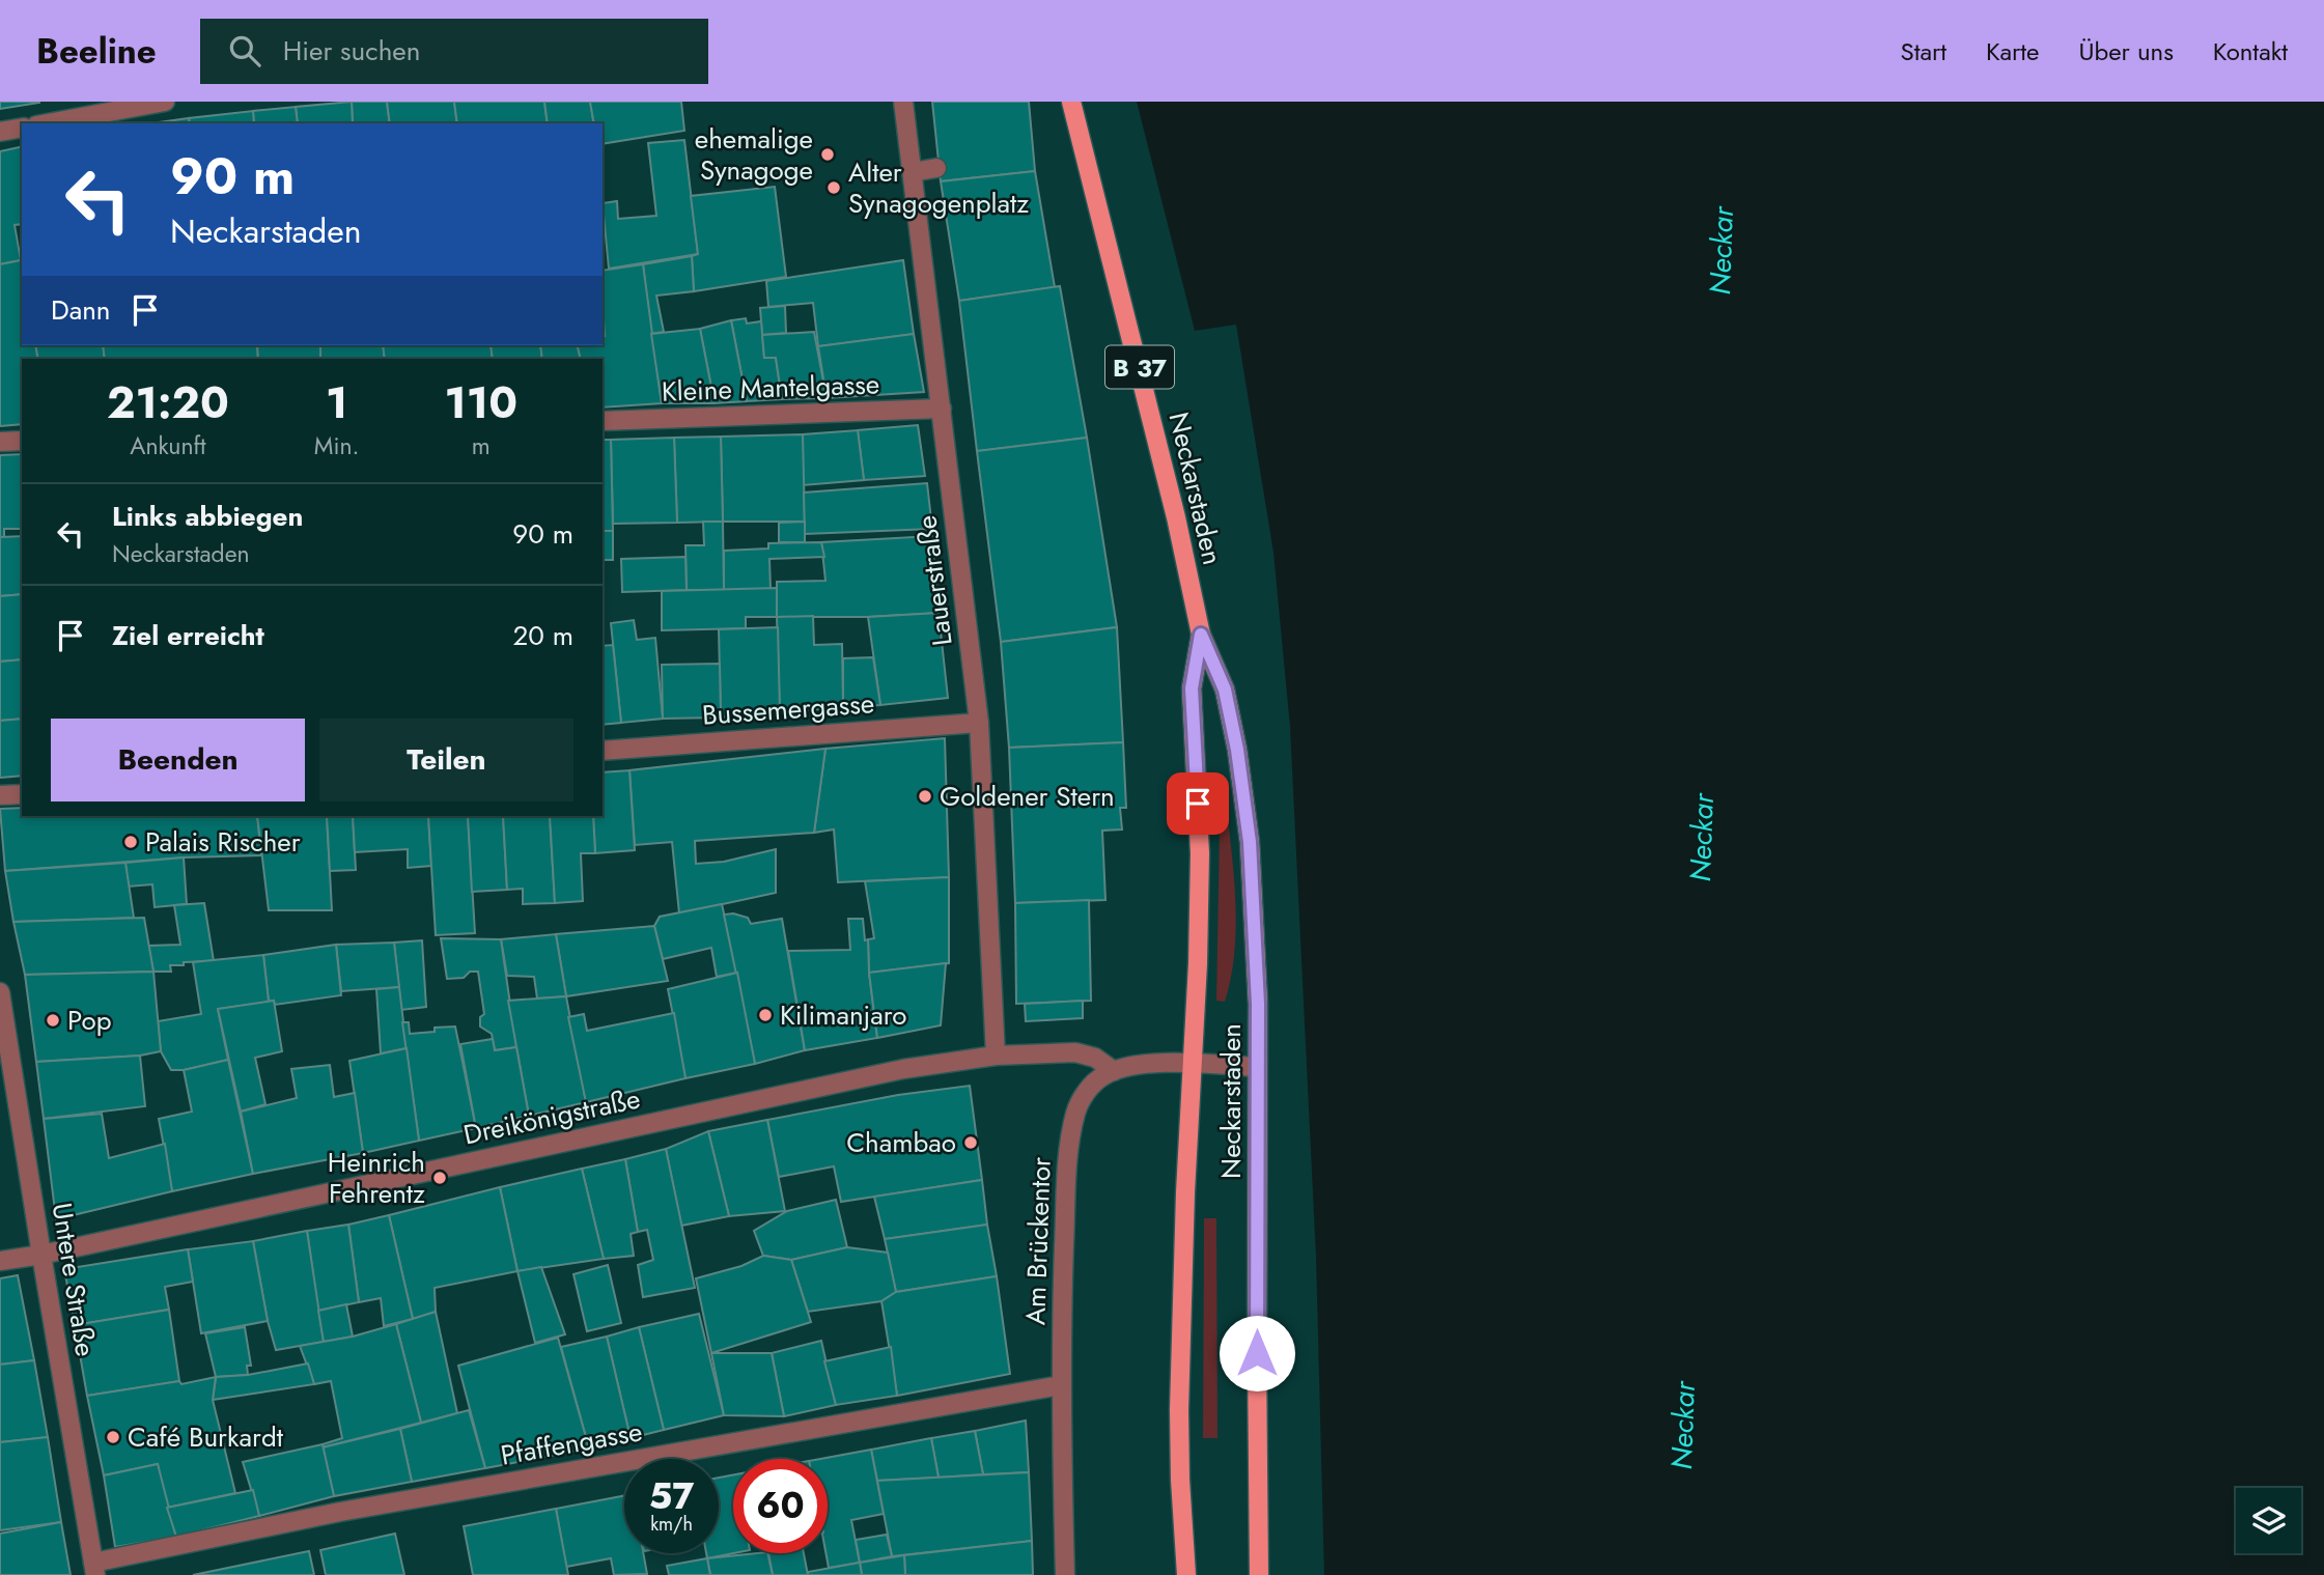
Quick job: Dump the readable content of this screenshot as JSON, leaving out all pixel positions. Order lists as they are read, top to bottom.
{
  "streets": {
    "main road": ["B 37", "Neckarstaden"],
    "street": [
      "Kleine Mantelgasse",
      "Lauerstraße",
      "Bussemergasse",
      "Dreikönigstraße",
      "Am Brückentor",
      "Untere Straße",
      "Pfaffengasse"
    ]
  },
  "crossings": [
    ["Kleine Mantelgasse", "Lauerstraße"],
    ["Lauerstraße", "Bussemergasse"],
    ["Lauerstraße", "Dreikönigstraße"],
    ["Dreikönigstraße", "Am Brückentor"],
    ["Dreikönigstraße", "Untere Straße"],
    ["Am Brückentor", "Pfaffengasse"],
    ["Untere Straße", "Pfaffengasse"]
  ],
  "water": ["Neckar"],
  "places": [
    "ehemalige Synagoge",
    "Alter Synagogenplatz",
    "Goldener Stern",
    "Palais Rischer",
    "Kilimanjaro",
    "Pop",
    "Chambao",
    "Heinrich Fehrentz",
    "Café Burkardt"
  ],
  "page": {
    "header": "Beeline",
    "search": "Hier suchen",
    "nav": [
      "Start",
      "Karte",
      "Über uns",
      "Kontakt"
    ],
    "turn": ["90 m", "Neckarstaden"],
    "then": "Dann",
    "eta": [
      "21:20",
      "Ankunft",
      "1",
      "Min.",
      "110",
      "m"
    ],
    "list": [
      {
        "name": "Links abbiegen",
        "note": "Neckarstaden",
        "value": "90 m"
      },
      {
        "name": "Ziel erreicht",
        "value": "20 m"
      }
    ],
    "buttons": ["Beenden", "Teilen"],
    "speed": "57 km/h",
    "limit": "60"
  }
}
